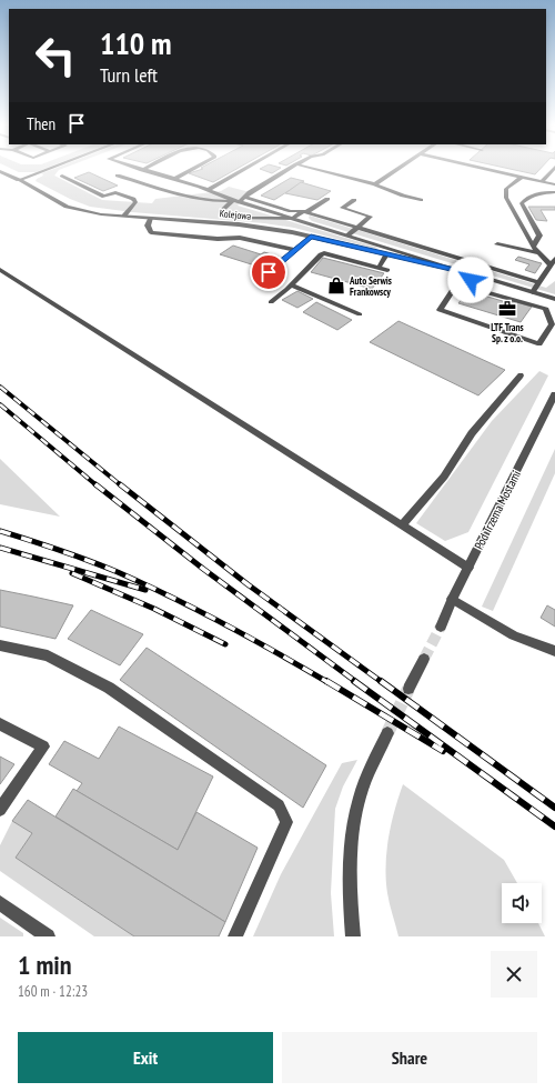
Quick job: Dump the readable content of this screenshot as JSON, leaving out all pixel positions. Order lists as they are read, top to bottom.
{
  "streets": {
    "street": ["Kolejowa", "Pod Trzema Mostami"]
  },
  "places": {
    "shop": ["Auto Serwis Frankowscy"],
    "office": ["LTF Trans Sp. z o.o."]
  },
  "page": {
    "turn": ["110 m", "Turn left"],
    "then": "Then",
    "heading": ["1 min", "160 m · 12:23"],
    "buttons": ["Exit", "Share"]
  }
}
